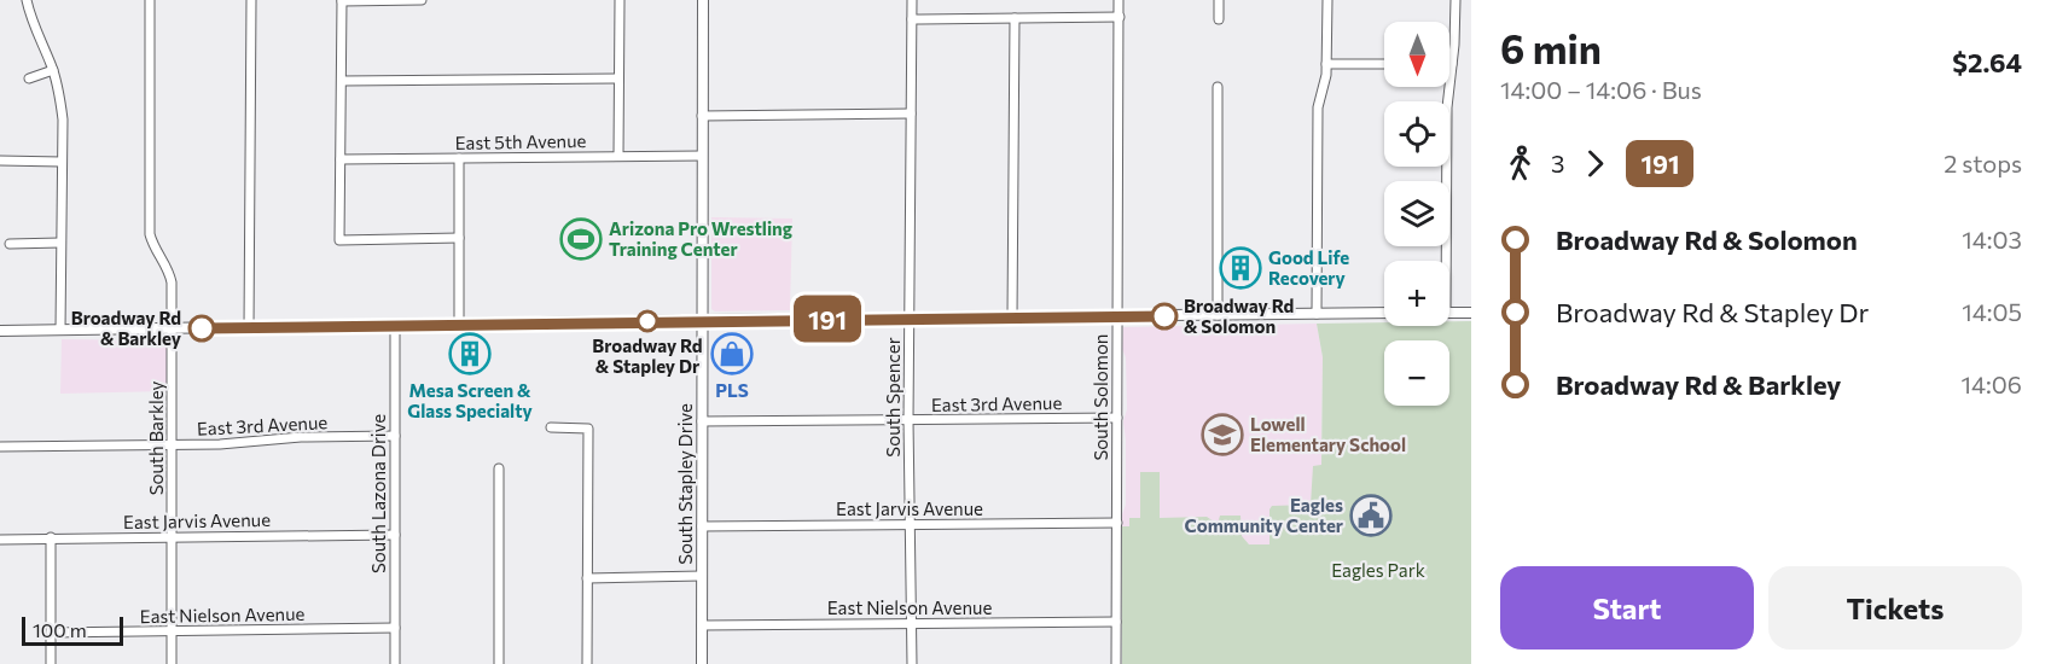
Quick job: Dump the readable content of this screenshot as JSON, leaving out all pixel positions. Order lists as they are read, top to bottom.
{
  "streets": {
    "main road": ["South Stapley Drive"],
    "street": [
      "East 5th Avenue",
      "South Spencer",
      "South Solomon",
      "East 3rd Avenue",
      "South Barkley",
      "South Lazona Drive",
      "East Jarvis Avenue",
      "East Nielson Avenue"
    ]
  },
  "crossings": [
    ["East 5th Avenue", "South Stapley Drive"],
    ["South Spencer", "East 3rd Avenue"],
    ["South Spencer", "East Jarvis Avenue"],
    ["South Spencer", "East Nielson Avenue"],
    ["South Solomon", "East 3rd Avenue"],
    ["South Solomon", "East Jarvis Avenue"],
    ["South Solomon", "East Nielson Avenue"],
    ["East 3rd Avenue", "South Barkley"],
    ["East 3rd Avenue", "South Stapley Drive"],
    ["East 3rd Avenue", "South Lazona Drive"],
    ["South Barkley", "East Jarvis Avenue"],
    ["South Barkley", "East Nielson Avenue"],
    ["South Stapley Drive", "East Jarvis Avenue"],
    ["South Stapley Drive", "East Nielson Avenue"],
    ["South Lazona Drive", "East Jarvis Avenue"],
    ["South Lazona Drive", "East Nielson Avenue"]
  ],
  "parks": ["Eagles Park"],
  "places": {
    "sports": ["Arizona Pro Wrestling Training Center"],
    "building": ["Good Life Recovery", "Mesa Screen & Glass Specialty"],
    "other": ["Broadway Rd & Solomon", "Broadway Rd & Stapley Dr", "Broadway Rd & Barkley"],
    "shop": ["PLS"],
    "school or university": ["Lowell Elementary School"],
    "public building": ["Eagles Community Center"]
  },
  "lines": ["bus line 191"],
  "scale_bar": "100 m",
  "north": "bottom",
  "page": {
    "on_map": "191",
    "heading": ["6 min", "14:00 – 14:06 · Bus", "$2.64"],
    "map_buttons": ["+", "−"],
    "legs": ["3", "191", "2 stops"],
    "list": [
      {
        "name": "Broadway Rd & Solomon",
        "value": "14:03"
      },
      {
        "name": "Broadway Rd & Stapley Dr",
        "value": "14:05"
      },
      {
        "name": "Broadway Rd & Barkley",
        "value": "14:06"
      }
    ],
    "buttons": ["Start", "Tickets"],
    "scale": "100 m"
  }
}
